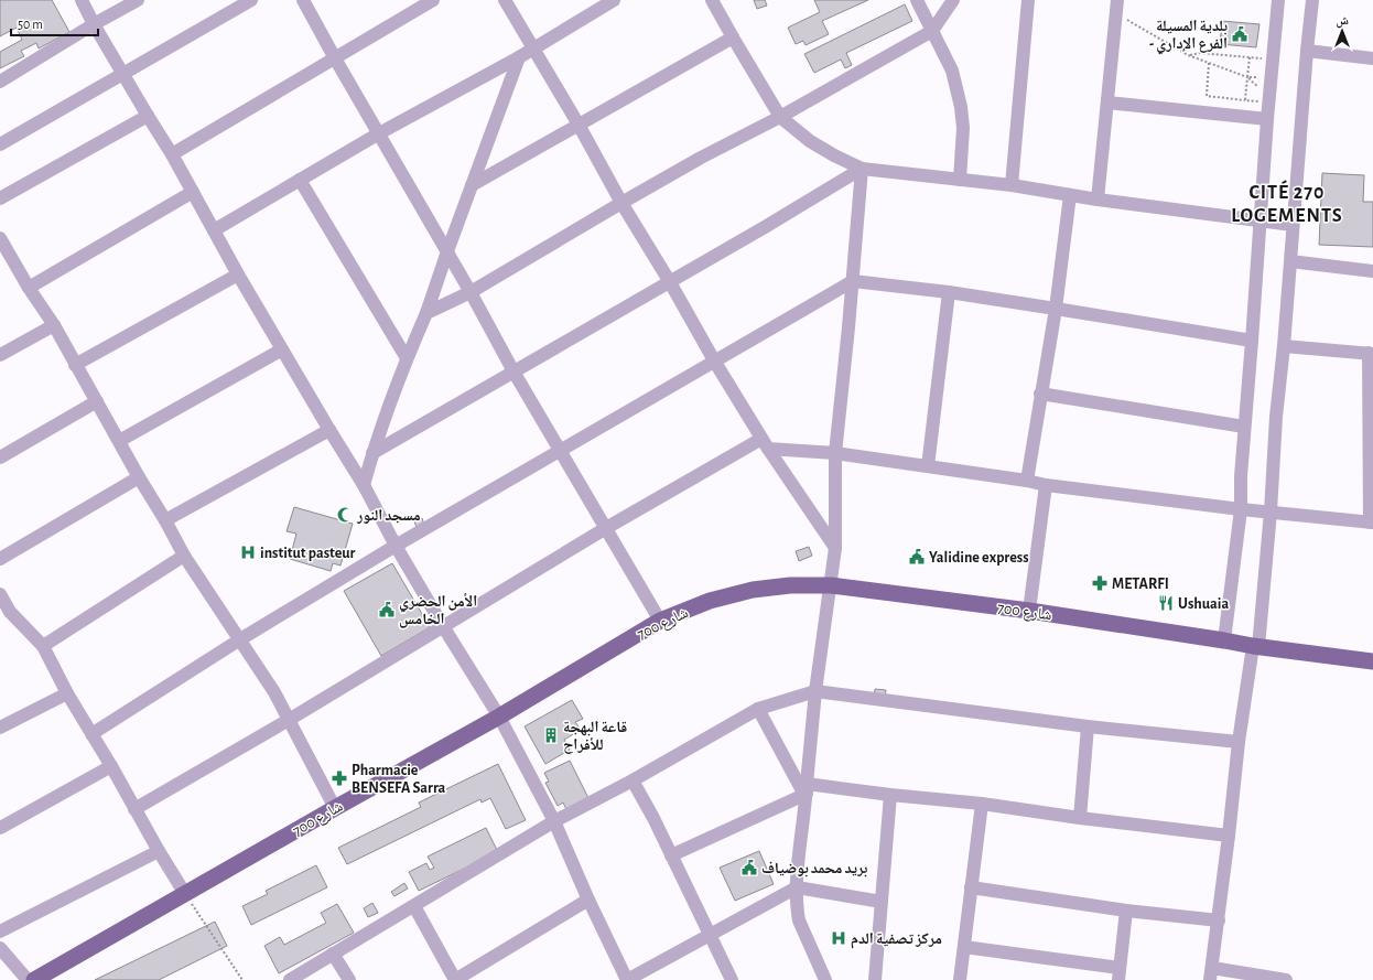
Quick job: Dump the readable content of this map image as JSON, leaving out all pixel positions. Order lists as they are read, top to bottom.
{
  "streets": {
    "main road": ["شارع 700"]
  },
  "districts": ["CITÉ 270 LOGEMENTS"],
  "places": {
    "public building": [
      "بلدية المسيلة - الفرع الإداري",
      "Yalidine express",
      "الأمن الحضري الخامس",
      "بريد محمد بوضياف"
    ],
    "mosque": ["مسجد النور"],
    "hospital": ["institut pasteur", "مركز تصفية الدم"],
    "pharmacy": ["METARFI", "Pharmacie BENSEFA Sarra"],
    "restaurant": ["Ushuaia"],
    "building": ["قاعة البهجة للأفراح"]
  },
  "scale_bar": "50 m",
  "north": "top"
}
